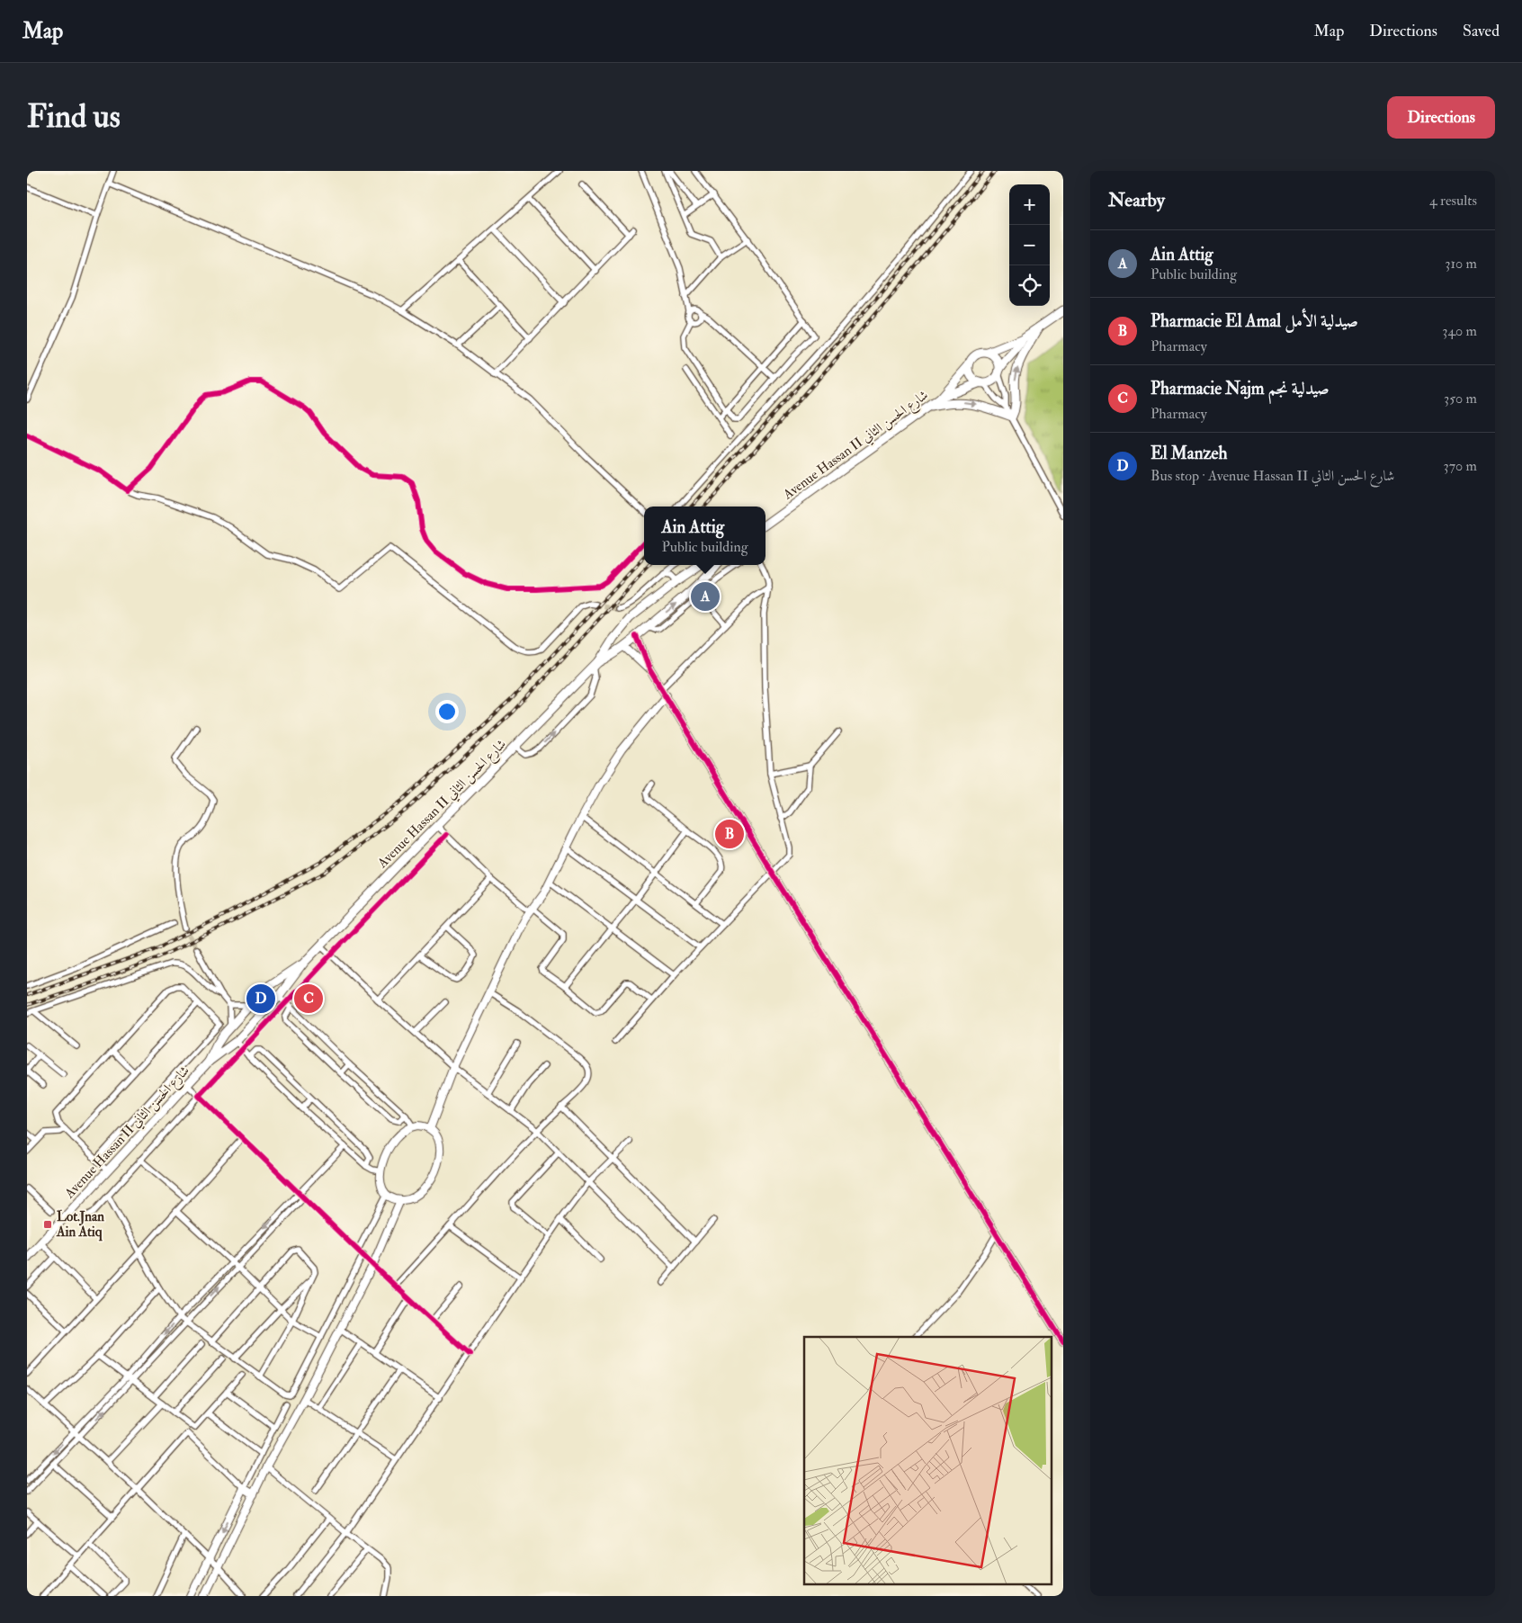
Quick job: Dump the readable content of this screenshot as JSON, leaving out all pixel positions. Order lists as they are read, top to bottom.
{
  "streets": {
    "main road": ["Avenue Hassan II شارع الحسن الثاني"]
  },
  "places": {
    "transit": ["Lot.Jnan Ain Atiq"]
  },
  "page": {
    "header": "Map",
    "nav": ["Map", "Directions", "Saved"],
    "buttons": "Directions",
    "title": "Find us",
    "heading": ["Nearby", "4 results"],
    "map_buttons": ["+", "−"],
    "list": [
      {
        "mark": "A",
        "name": "Ain Attig",
        "note": "Public building",
        "value": "310 m"
      },
      {
        "mark": "B",
        "name": "Pharmacie El Amal صيدلية الأمل",
        "note": "Pharmacy",
        "value": "340 m"
      },
      {
        "mark": "C",
        "name": "Pharmacie Najm صيدلية نجم",
        "note": "Pharmacy",
        "value": "350 m"
      },
      {
        "mark": "D",
        "name": "El Manzeh",
        "note": "Bus stop · Avenue Hassan II شارع الحسن الثاني",
        "value": "370 m"
      }
    ],
    "popup": ["Ain Attig", "Public building"],
    "pins": [
      "A",
      "B",
      "C",
      "D"
    ]
  }
}
